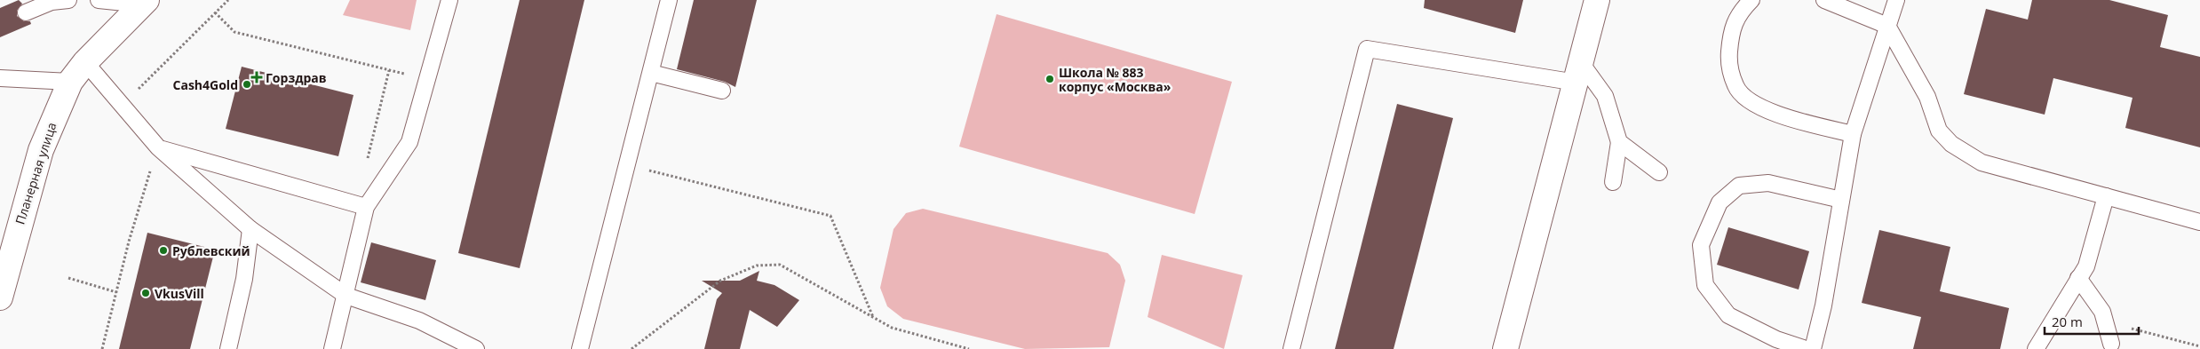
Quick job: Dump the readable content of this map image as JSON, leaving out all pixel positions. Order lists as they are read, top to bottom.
{
  "streets": {
    "street": ["Планерная улица"]
  },
  "places": {
    "health": ["Горздрав"],
    "other": [
      "Школа № 883 корпус «Москва»",
      "Cash4Gold",
      "Рублевский",
      "VkusVill"
    ]
  },
  "scale_bar": "20 m"
}
